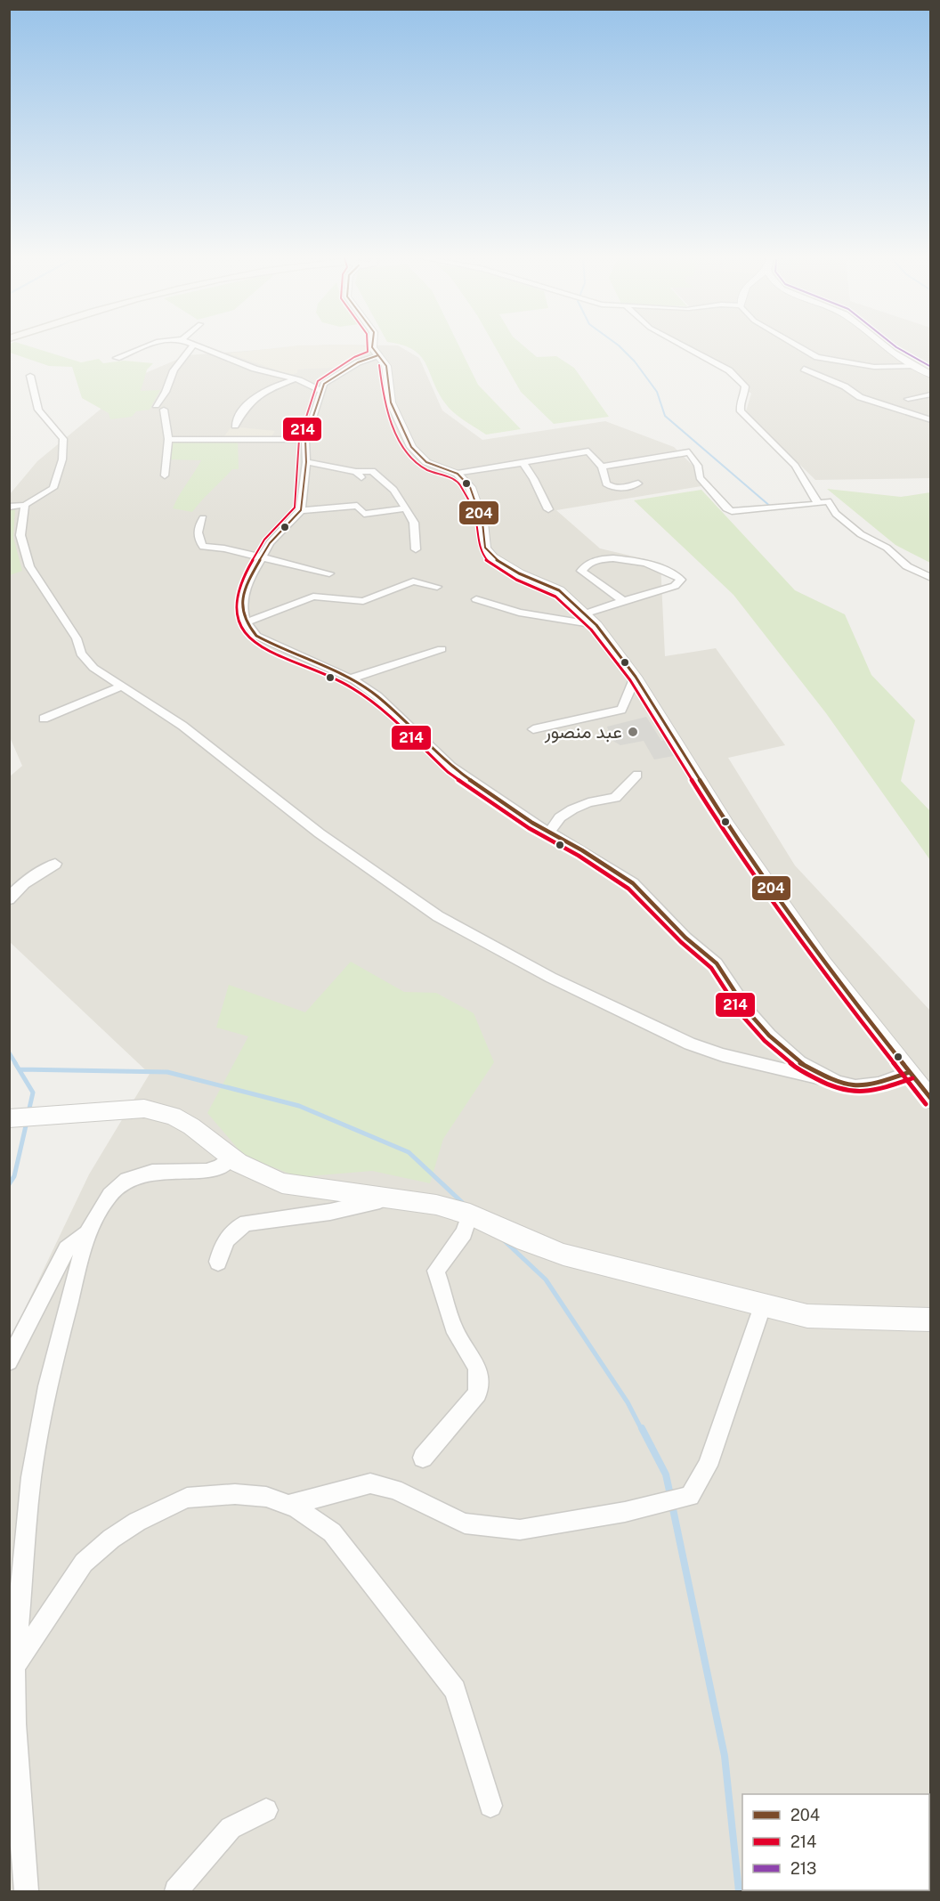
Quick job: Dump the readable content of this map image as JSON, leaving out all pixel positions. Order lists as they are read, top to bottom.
{
  "places": ["عبد منصور"],
  "lines": ["transit line 204", "transit line 214", "transit line 213"],
  "legend": ["204", "214", "213"]
}
